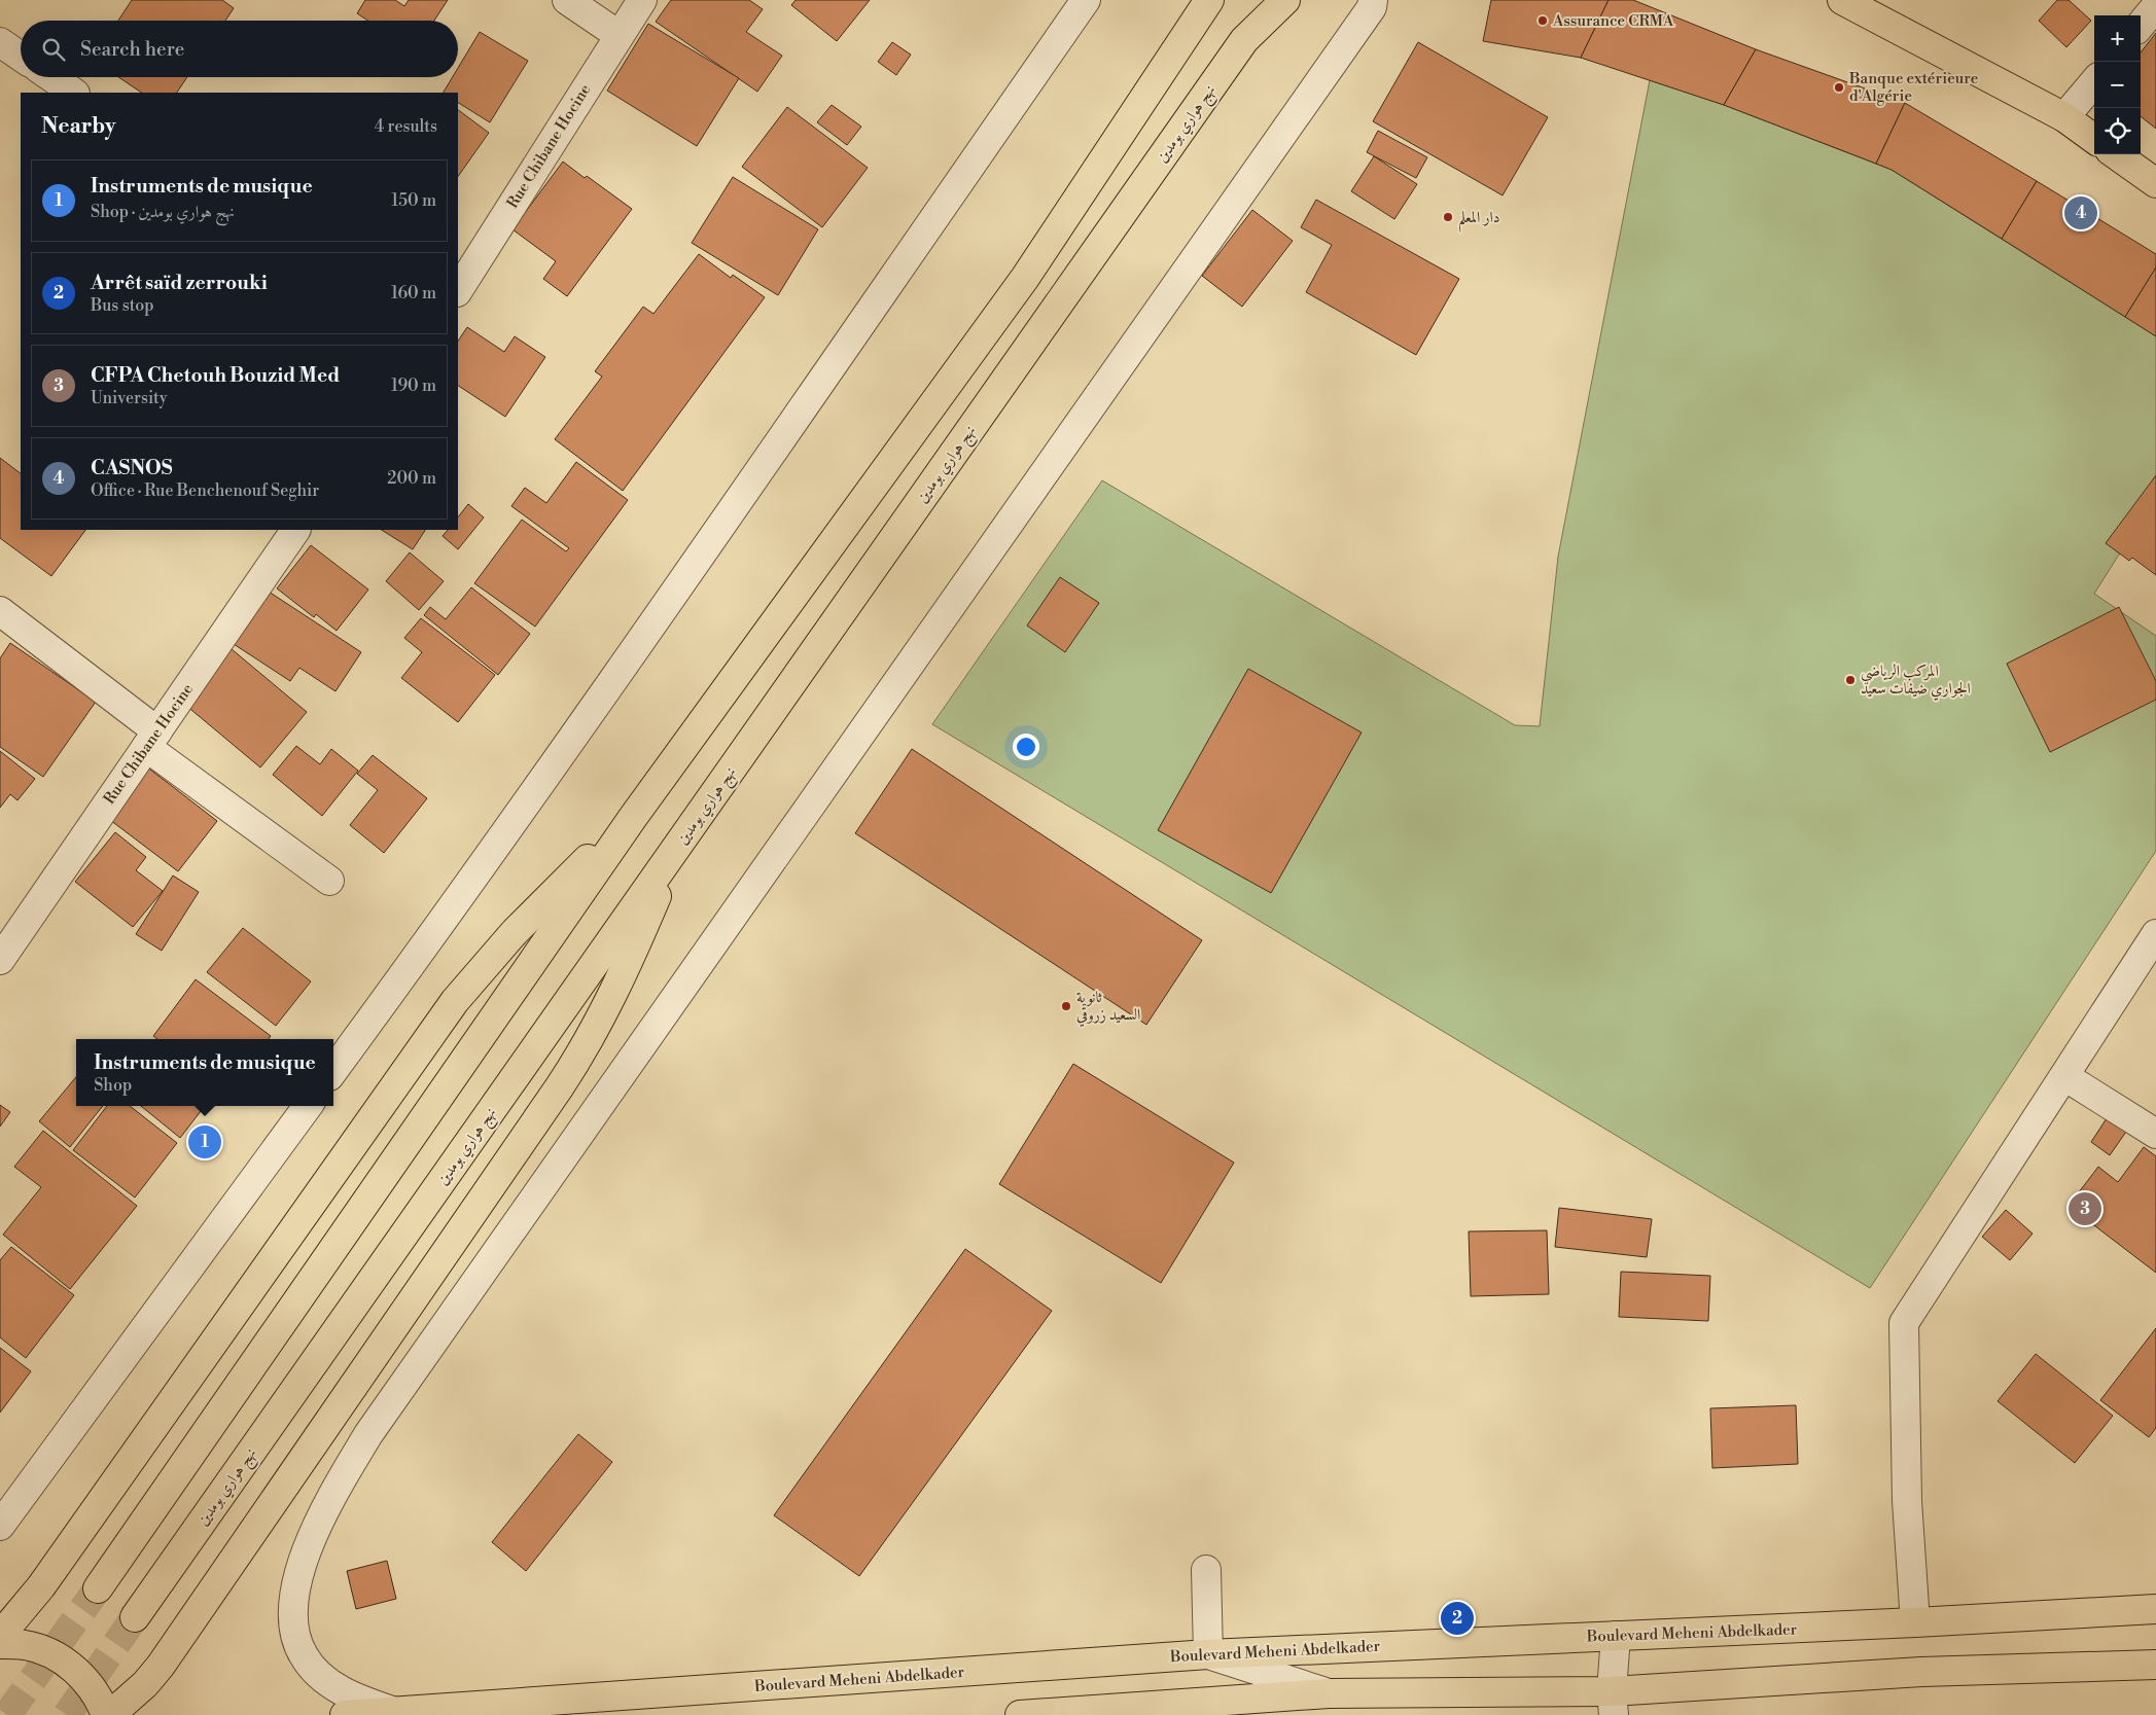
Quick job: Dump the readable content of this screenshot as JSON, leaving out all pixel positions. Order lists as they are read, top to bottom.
{
  "streets": {
    "main road": ["نهج هواري بومدين", "Boulevard Meheni Abdelkader"],
    "street": ["Rue Chibane Hocine"]
  },
  "places": [
    "Assurance CRMA",
    "Banque extérieure d'Algérie",
    "دار المعلم",
    "المركب الرياضي الجواري ضيفات سعيد",
    "ثانوية السعيد زروقي"
  ],
  "page": {
    "map_buttons": ["+", "−"],
    "search": "Search here",
    "heading": ["Nearby", "4 results"],
    "list": [
      {
        "mark": "1",
        "name": "Instruments de musique",
        "note": "Shop · نهج هواري بومدين",
        "value": "150 m"
      },
      {
        "mark": "2",
        "name": "Arrêt saïd zerrouki",
        "note": "Bus stop",
        "value": "160 m"
      },
      {
        "mark": "3",
        "name": "CFPA Chetouh Bouzid Med",
        "note": "University",
        "value": "190 m"
      },
      {
        "mark": "4",
        "name": "CASNOS",
        "note": "Office · Rue Benchenouf Seghir",
        "value": "200 m"
      }
    ],
    "pins": [
      "4",
      "1",
      "3",
      "2"
    ],
    "popup": ["Instruments de musique", "Shop"]
  }
}
